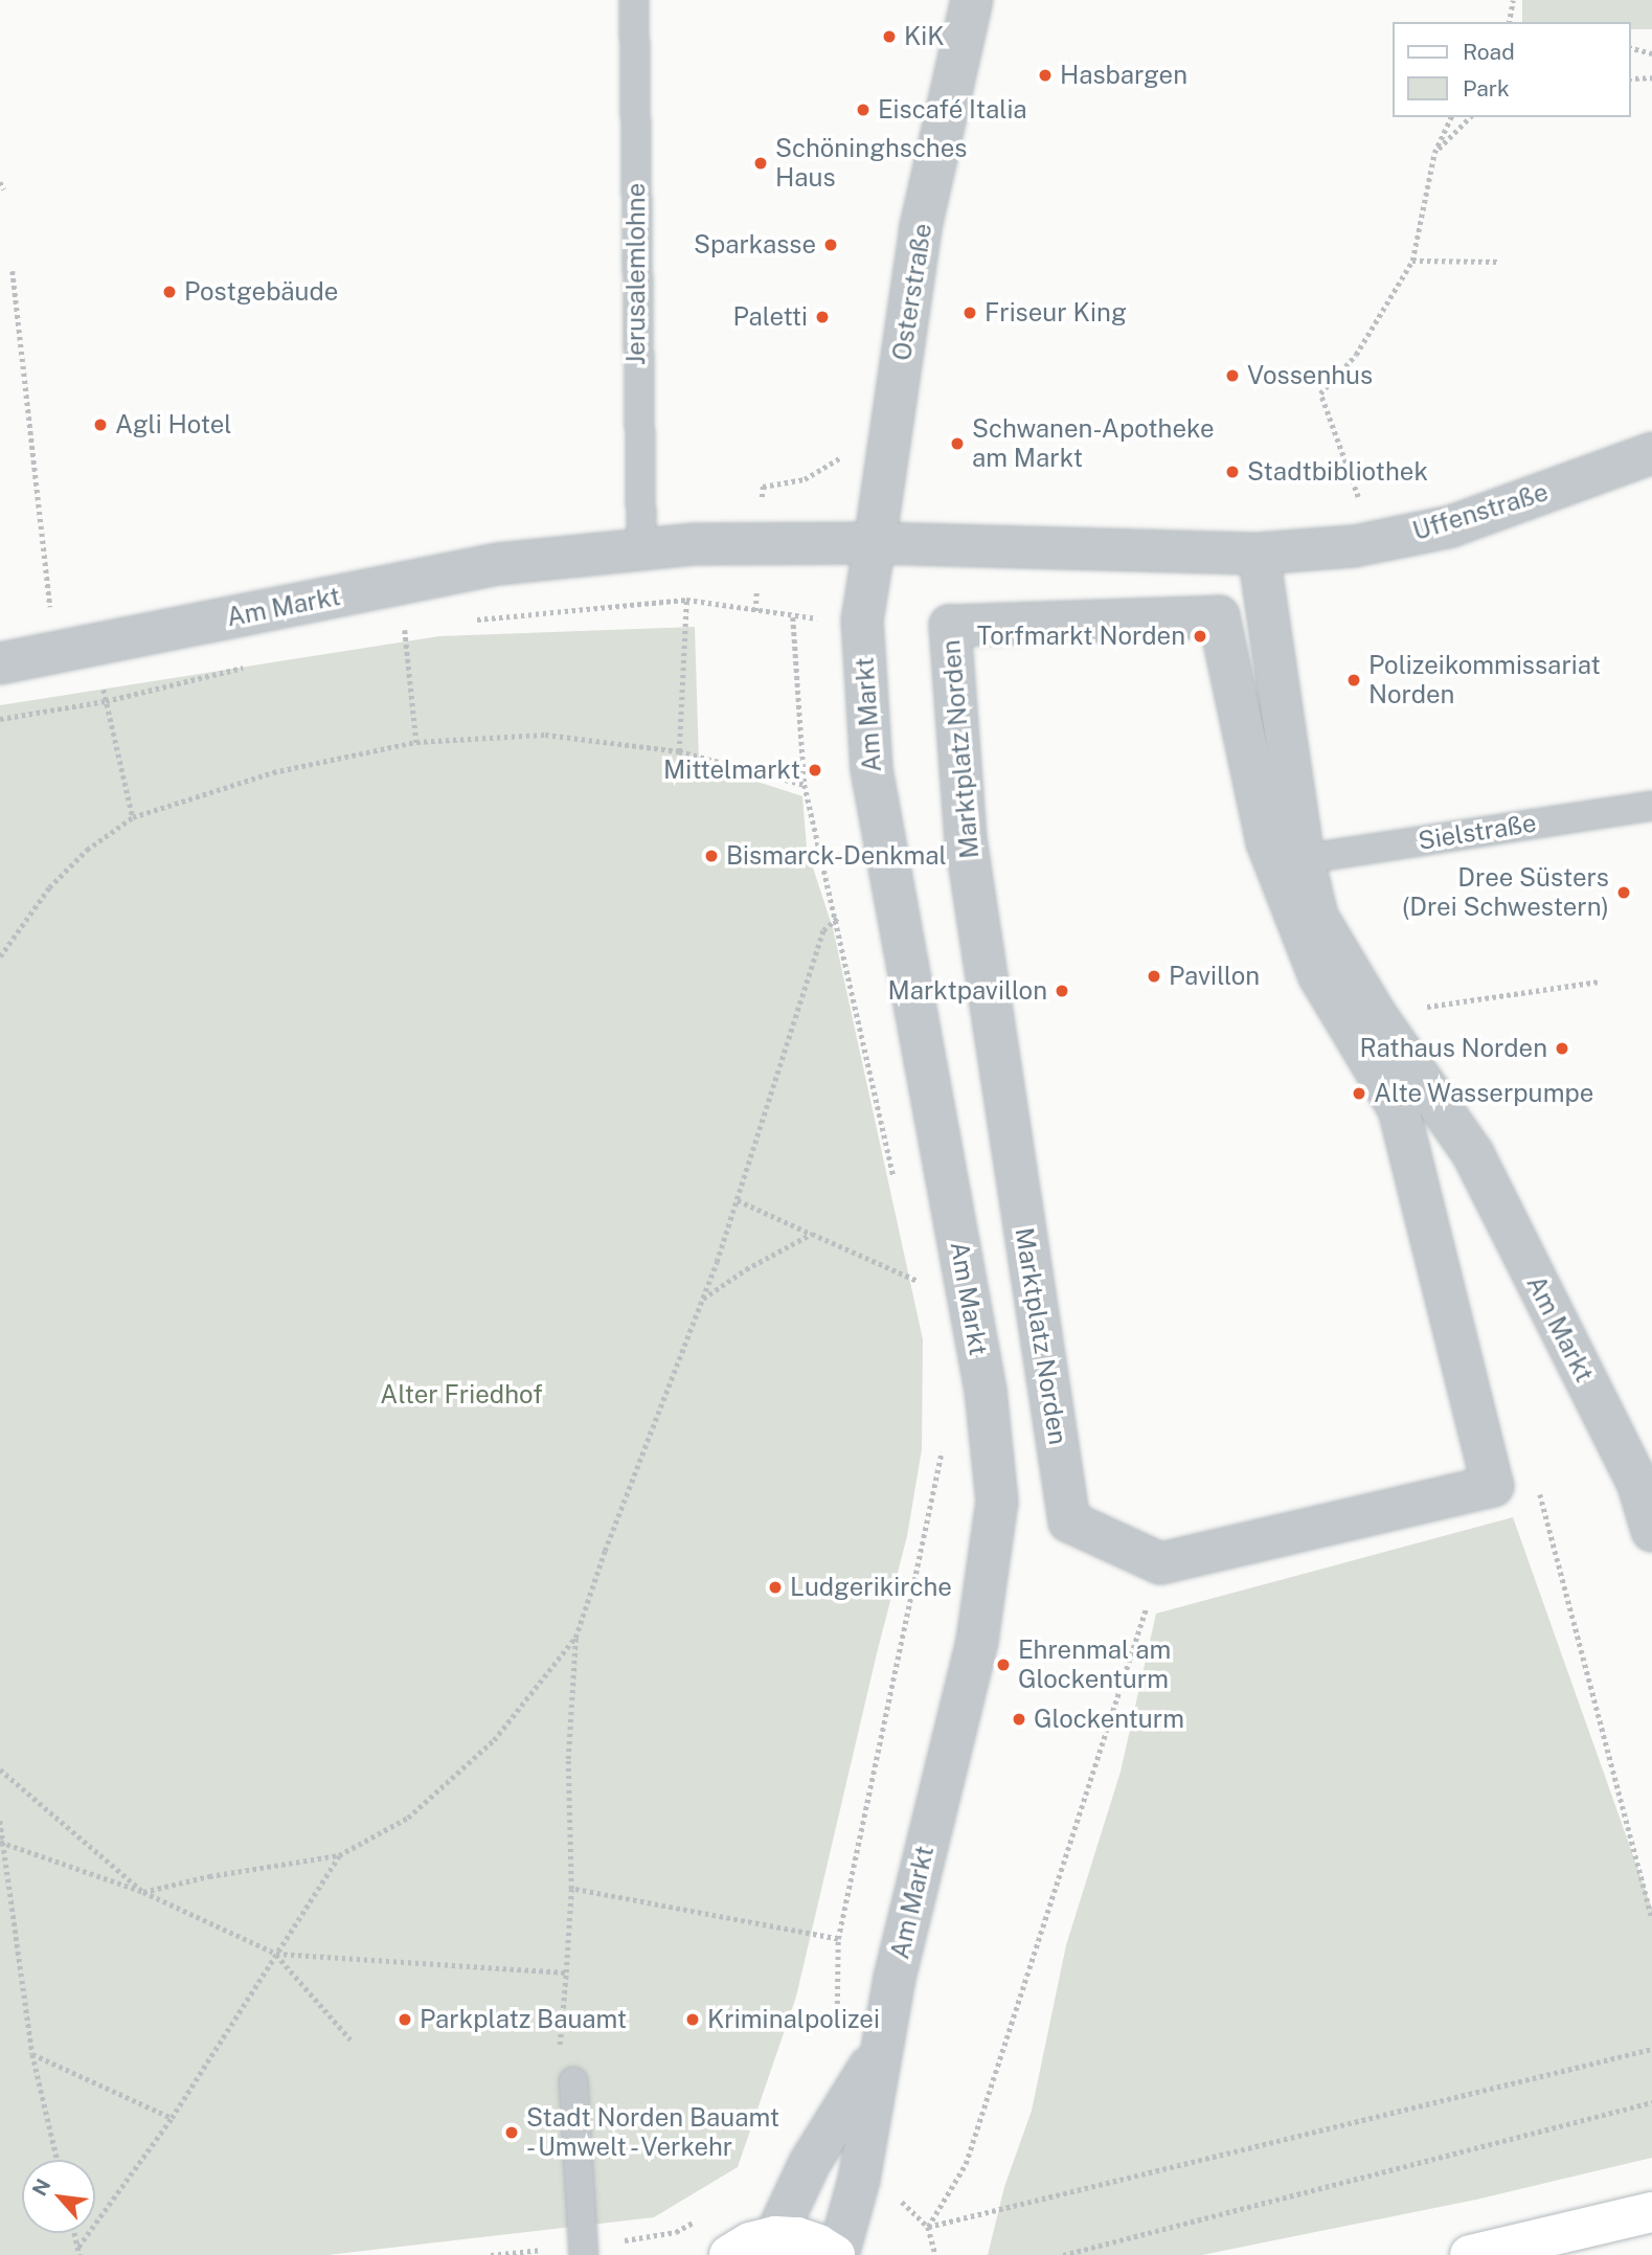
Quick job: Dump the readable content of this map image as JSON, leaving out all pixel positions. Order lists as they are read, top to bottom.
{
  "streets": {
    "main road": ["Am Markt"],
    "street": ["Osterstraße", "Uffenstraße", "Marktplatz Norden"],
    "lane": ["Jerusalemlohne", "Sielstraße"]
  },
  "crossings": [
    ["Jerusalemlohne", "Am Markt"],
    ["Osterstraße", "Am Markt"],
    ["Uffenstraße", "Am Markt"],
    ["Am Markt", "Sielstraße"]
  ],
  "parks": ["Alter Friedhof"],
  "places": [
    "KiK",
    "Hasbargen",
    "Eiscafé Italia",
    "Schöninghsches Haus",
    "Sparkasse",
    "Postgebäude",
    "Friseur King",
    "Paletti",
    "Vossenhus",
    "Agli Hotel",
    "Schwanen-Apotheke am Markt",
    "Stadtbibliothek",
    "Torfmarkt Norden",
    "Polizeikommissariat Norden",
    "Mittelmarkt",
    "Bismarck-Denkmal",
    "Dree Süsters (Drei Schwestern)",
    "Pavillon",
    "Marktpavillon",
    "Rathaus Norden",
    "Alte Wasserpumpe",
    "Ludgerikirche",
    "Ehrenmal am Glockenturm",
    "Glockenturm",
    "Parkplatz Bauamt",
    "Kriminalpolizei",
    "Stadt Norden Bauamt - Umwelt - Verkehr"
  ],
  "legend": ["Road", "Park"],
  "north": "top left"
}
